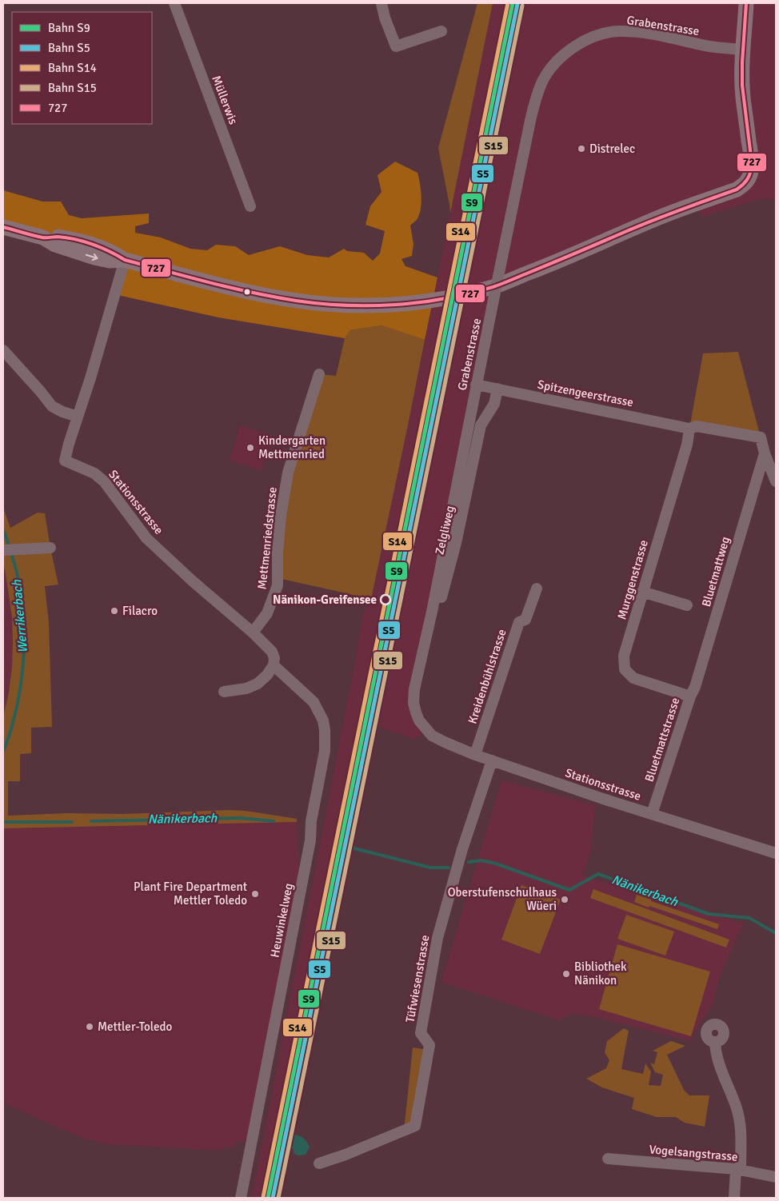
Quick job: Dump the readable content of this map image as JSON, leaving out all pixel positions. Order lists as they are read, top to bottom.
{
  "streets": {
    "street": [
      "Grabenstrasse",
      "Müllerwis",
      "Spitzengeerstrasse",
      "Stationsstrasse",
      "Zelgliweg",
      "Mettmenriedstrasse",
      "Bluetmattweg",
      "Murggenstrasse",
      "Kreidenbühlstrasse",
      "Bluetmattstrasse",
      "Heuwinkelweg",
      "Tüfwiesenstrasse",
      "Vogelsangstrasse"
    ]
  },
  "crossings": [
    ["Grabenstrasse", "Spitzengeerstrasse"],
    ["Grabenstrasse", "Stationsstrasse"],
    ["Grabenstrasse", "Zelgliweg"],
    ["Spitzengeerstrasse", "Zelgliweg"],
    ["Spitzengeerstrasse", "Bluetmattweg"],
    ["Spitzengeerstrasse", "Murggenstrasse"],
    ["Stationsstrasse", "Mettmenriedstrasse"],
    ["Stationsstrasse", "Kreidenbühlstrasse"],
    ["Stationsstrasse", "Bluetmattstrasse"],
    ["Stationsstrasse", "Heuwinkelweg"],
    ["Stationsstrasse", "Tüfwiesenstrasse"],
    ["Bluetmattweg", "Murggenstrasse"],
    ["Bluetmattweg", "Bluetmattstrasse"],
    ["Murggenstrasse", "Bluetmattstrasse"]
  ],
  "water": ["Werrikerbach", "Nänikerbach"],
  "places": [
    "Distrelec",
    "Kindergarten Mettmenried",
    "Nänikon-Greifensee",
    "Filacro",
    "Plant Fire Department Mettler Toledo",
    "Oberstufenschulhaus Wüeri",
    "Bibliothek Nänikon",
    "Mettler-Toledo"
  ],
  "lines": [
    "rail line S9",
    "rail line S14",
    "transit line 727",
    "rail line S5",
    "rail line S15"
  ],
  "legend": [
    "Bahn S9",
    "Bahn S5",
    "Bahn S14",
    "Bahn S15",
    "727"
  ]
}
